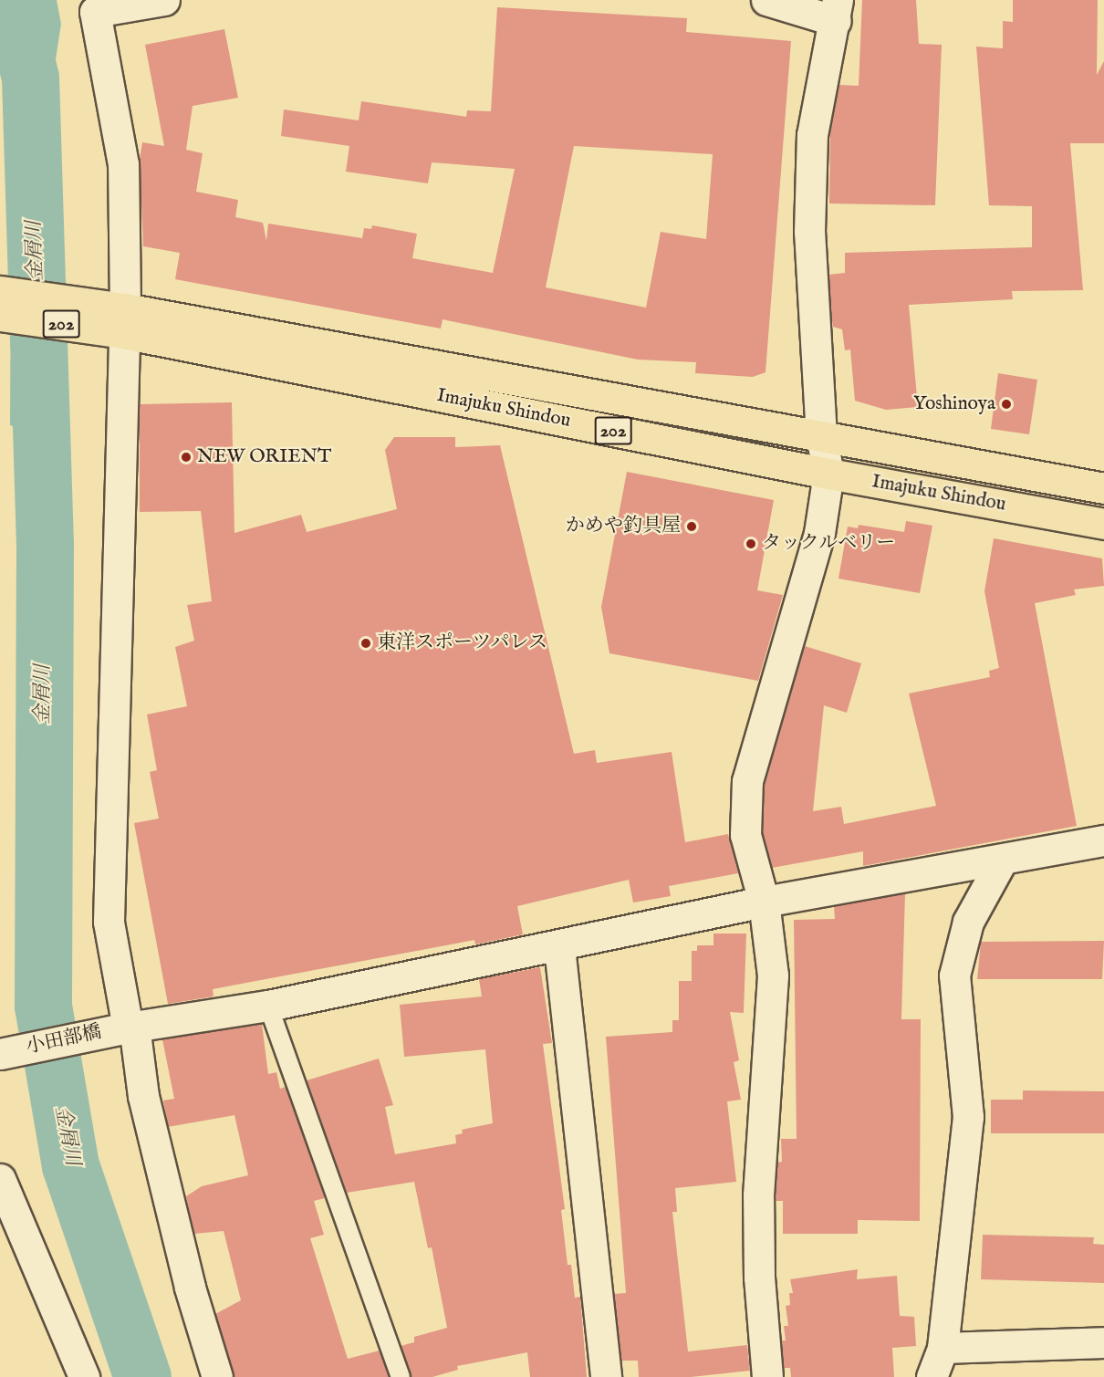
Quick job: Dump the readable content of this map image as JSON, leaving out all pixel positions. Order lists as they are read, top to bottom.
{
  "streets": {
    "highway": ["202", "Imajuku Shindou"],
    "street": ["小田部橋"]
  },
  "water": ["金屑川"],
  "places": [
    "Yoshinoya",
    "NEW ORIENT",
    "かめや釣具屋",
    "タックルベリー",
    "東洋スポーツパレス"
  ]
}
